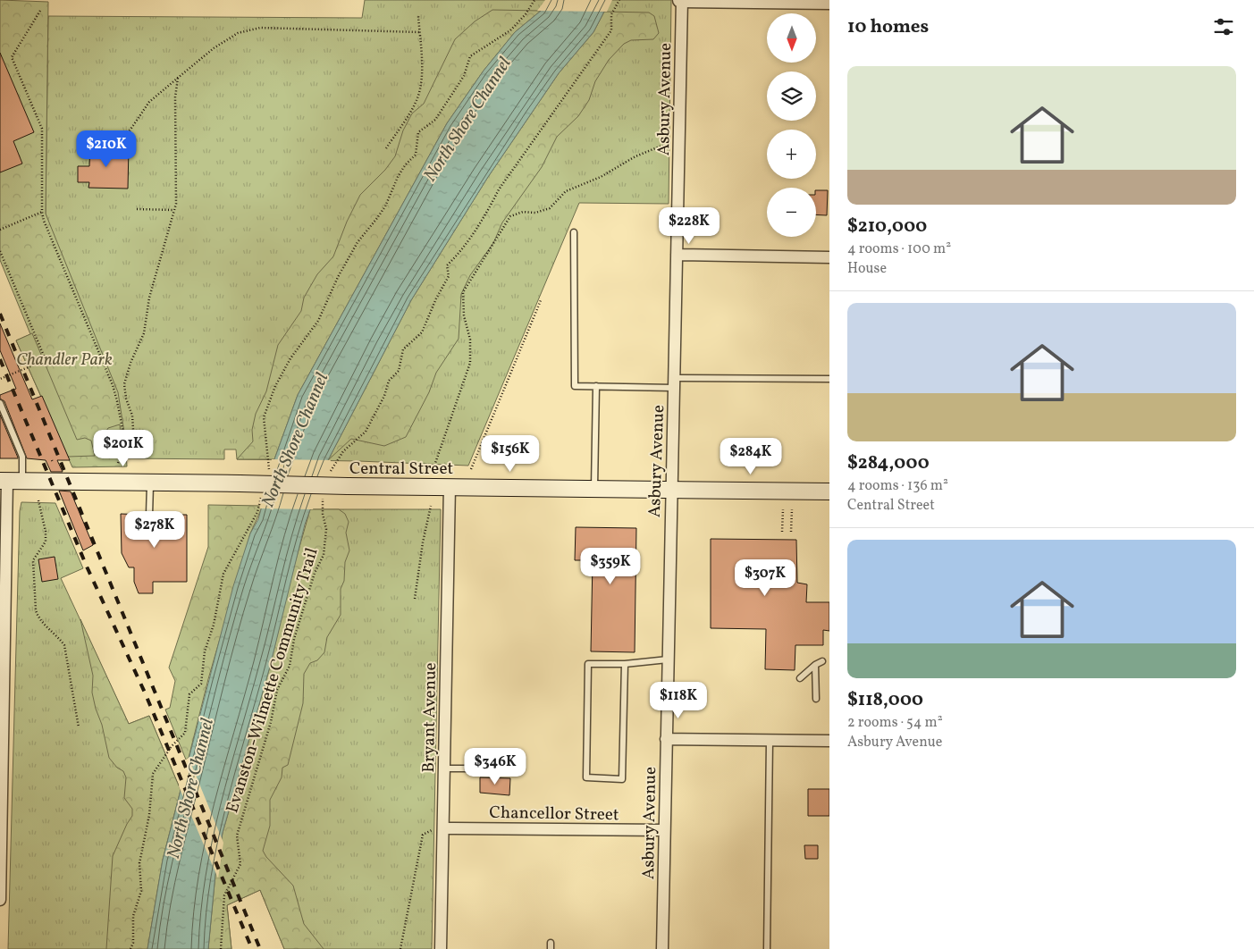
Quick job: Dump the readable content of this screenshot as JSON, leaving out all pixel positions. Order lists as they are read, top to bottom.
{
  "streets": {
    "main road": ["Central Street"],
    "street": ["Asbury Avenue", "Bryant Avenue", "Chancellor Street"],
    "path": ["Evanston-Wilmette Community Trail"]
  },
  "crossings": [
    ["Asbury Avenue", "Central Street"],
    ["Asbury Avenue", "Chancellor Street"],
    ["Central Street", "Bryant Avenue"],
    ["Bryant Avenue", "Chancellor Street"]
  ],
  "water": ["North Shore Channel"],
  "parks": ["Chandler Park"],
  "north": "bottom",
  "page": {
    "heading": "10 homes",
    "map_buttons": ["+", "−"],
    "list": [
      {
        "name": "$210,000",
        "note": "4 rooms · 100 m² · House"
      },
      {
        "name": "$284,000",
        "note": "4 rooms · 136 m² · Central Street"
      },
      {
        "name": "$118,000",
        "note": "2 rooms · 54 m² · Asbury Avenue"
      }
    ],
    "price": [
      "$210K",
      "$228K",
      "$201K",
      "$156K",
      "$284K",
      "$278K",
      "$359K",
      "$307K",
      "$118K",
      "$346K"
    ]
  }
}
